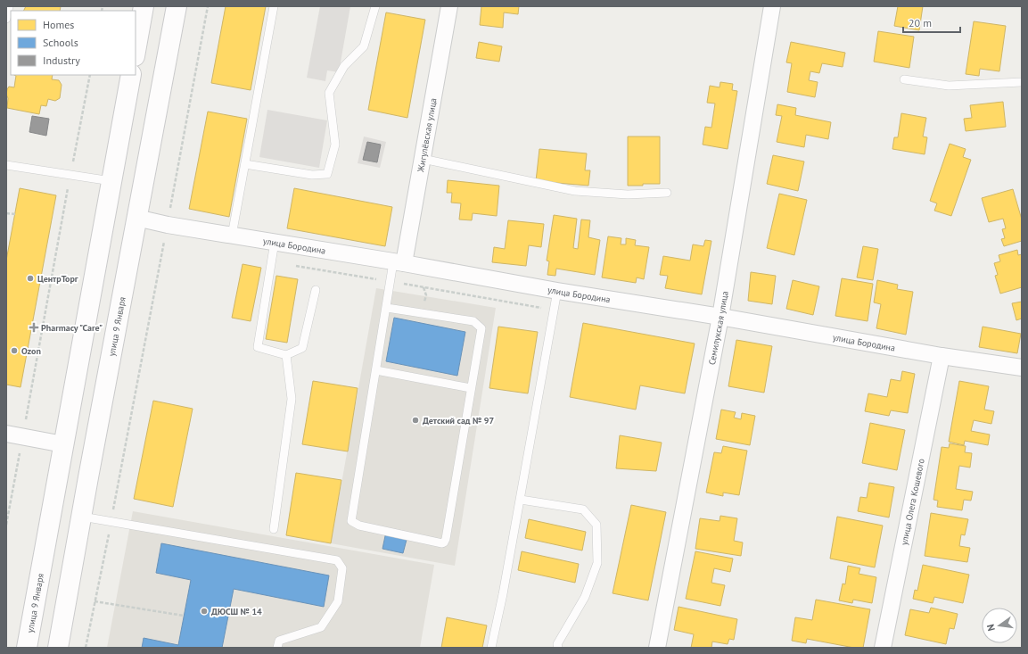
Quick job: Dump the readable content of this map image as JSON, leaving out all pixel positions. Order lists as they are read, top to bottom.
{
  "streets": {
    "main road": ["улица 9 Января"],
    "street": [
      "Жигулёвская улица",
      "улица Бородина",
      "Семилукская улица",
      "улица Олега Кошевого"
    ]
  },
  "crossings": [
    ["Жигулёвская улица", "улица Бородина"],
    ["улица Бородина", "улица 9 Января"],
    ["улица Бородина", "Семилукская улица"],
    ["улица Бородина", "улица Олега Кошевого"]
  ],
  "places": {
    "other": [
      "ЦентрТорг",
      "Ozon",
      "Детский сад № 97",
      "ДЮСШ № 14"
    ],
    "health": ["Pharmacy \"Care\""]
  },
  "legend": ["Homes", "Schools", "Industry"],
  "scale_bar": "20 m",
  "north": "left"
}
